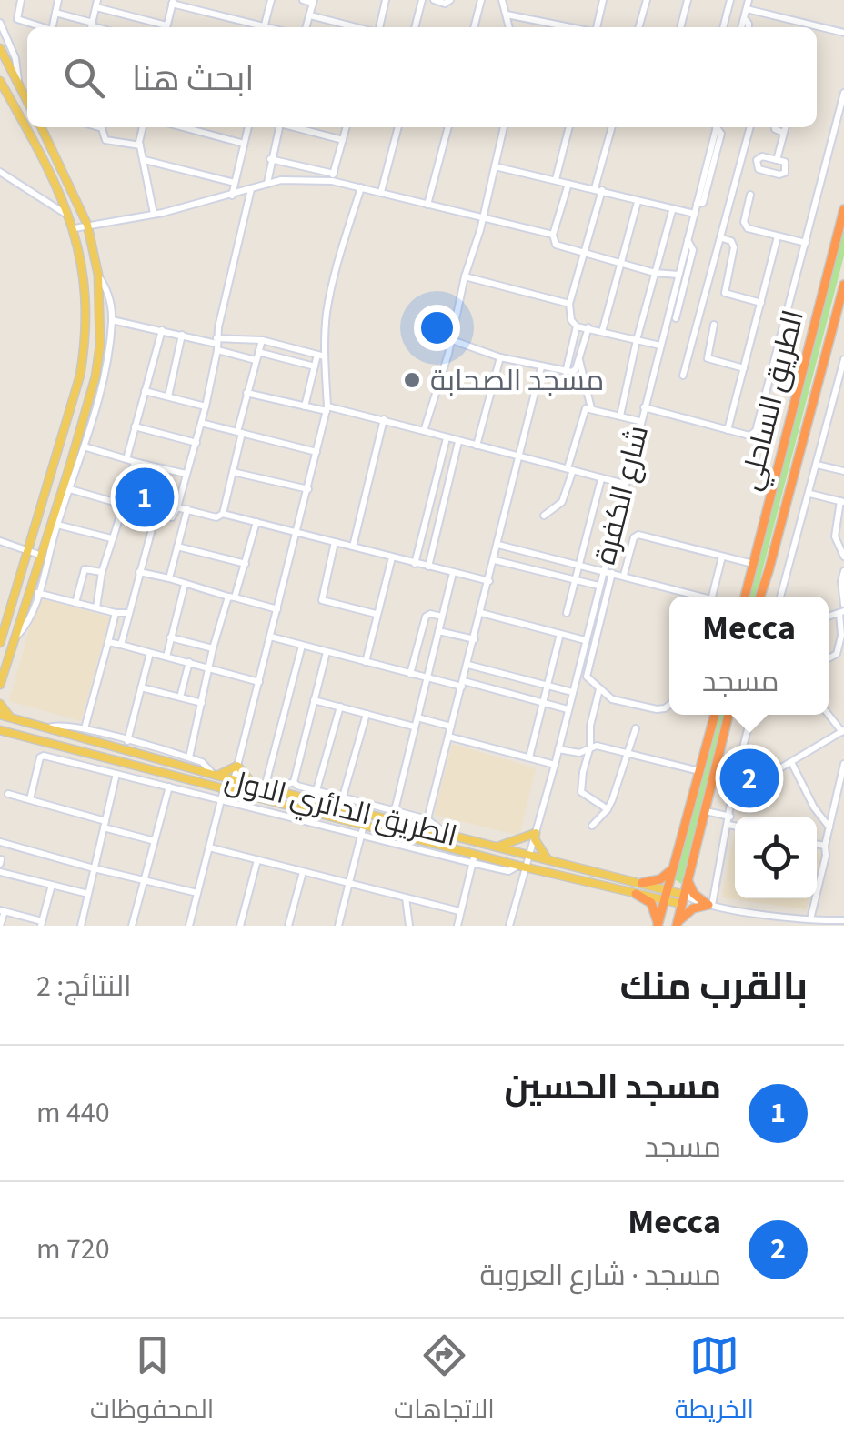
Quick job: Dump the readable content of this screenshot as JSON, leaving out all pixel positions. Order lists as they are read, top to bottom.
{
  "streets": {
    "highway": ["الطريق الساحلي"],
    "main road": ["الطريق الدائري الاول"],
    "street": ["شارع الكفرة"]
  },
  "crossings": [
    ["شارع الكفرة", "الطريق الدائري الاول"]
  ],
  "places": ["مسجد الصحابة"],
  "page": {
    "search": "ابحث هنا",
    "pins": ["1", "2"],
    "popup": ["Mecca", "مسجد"],
    "heading": ["بالقرب منك", "النتائج: 2"],
    "list": [
      {
        "mark": "1",
        "name": "مسجد الحسين",
        "note": "مسجد",
        "value": "440 m"
      },
      {
        "mark": "2",
        "name": "Mecca",
        "note": "مسجد · شارع العروبة",
        "value": "720 m"
      }
    ],
    "nav": ["الخريطة", "الاتجاهات", "المحفوظات"]
  }
}
